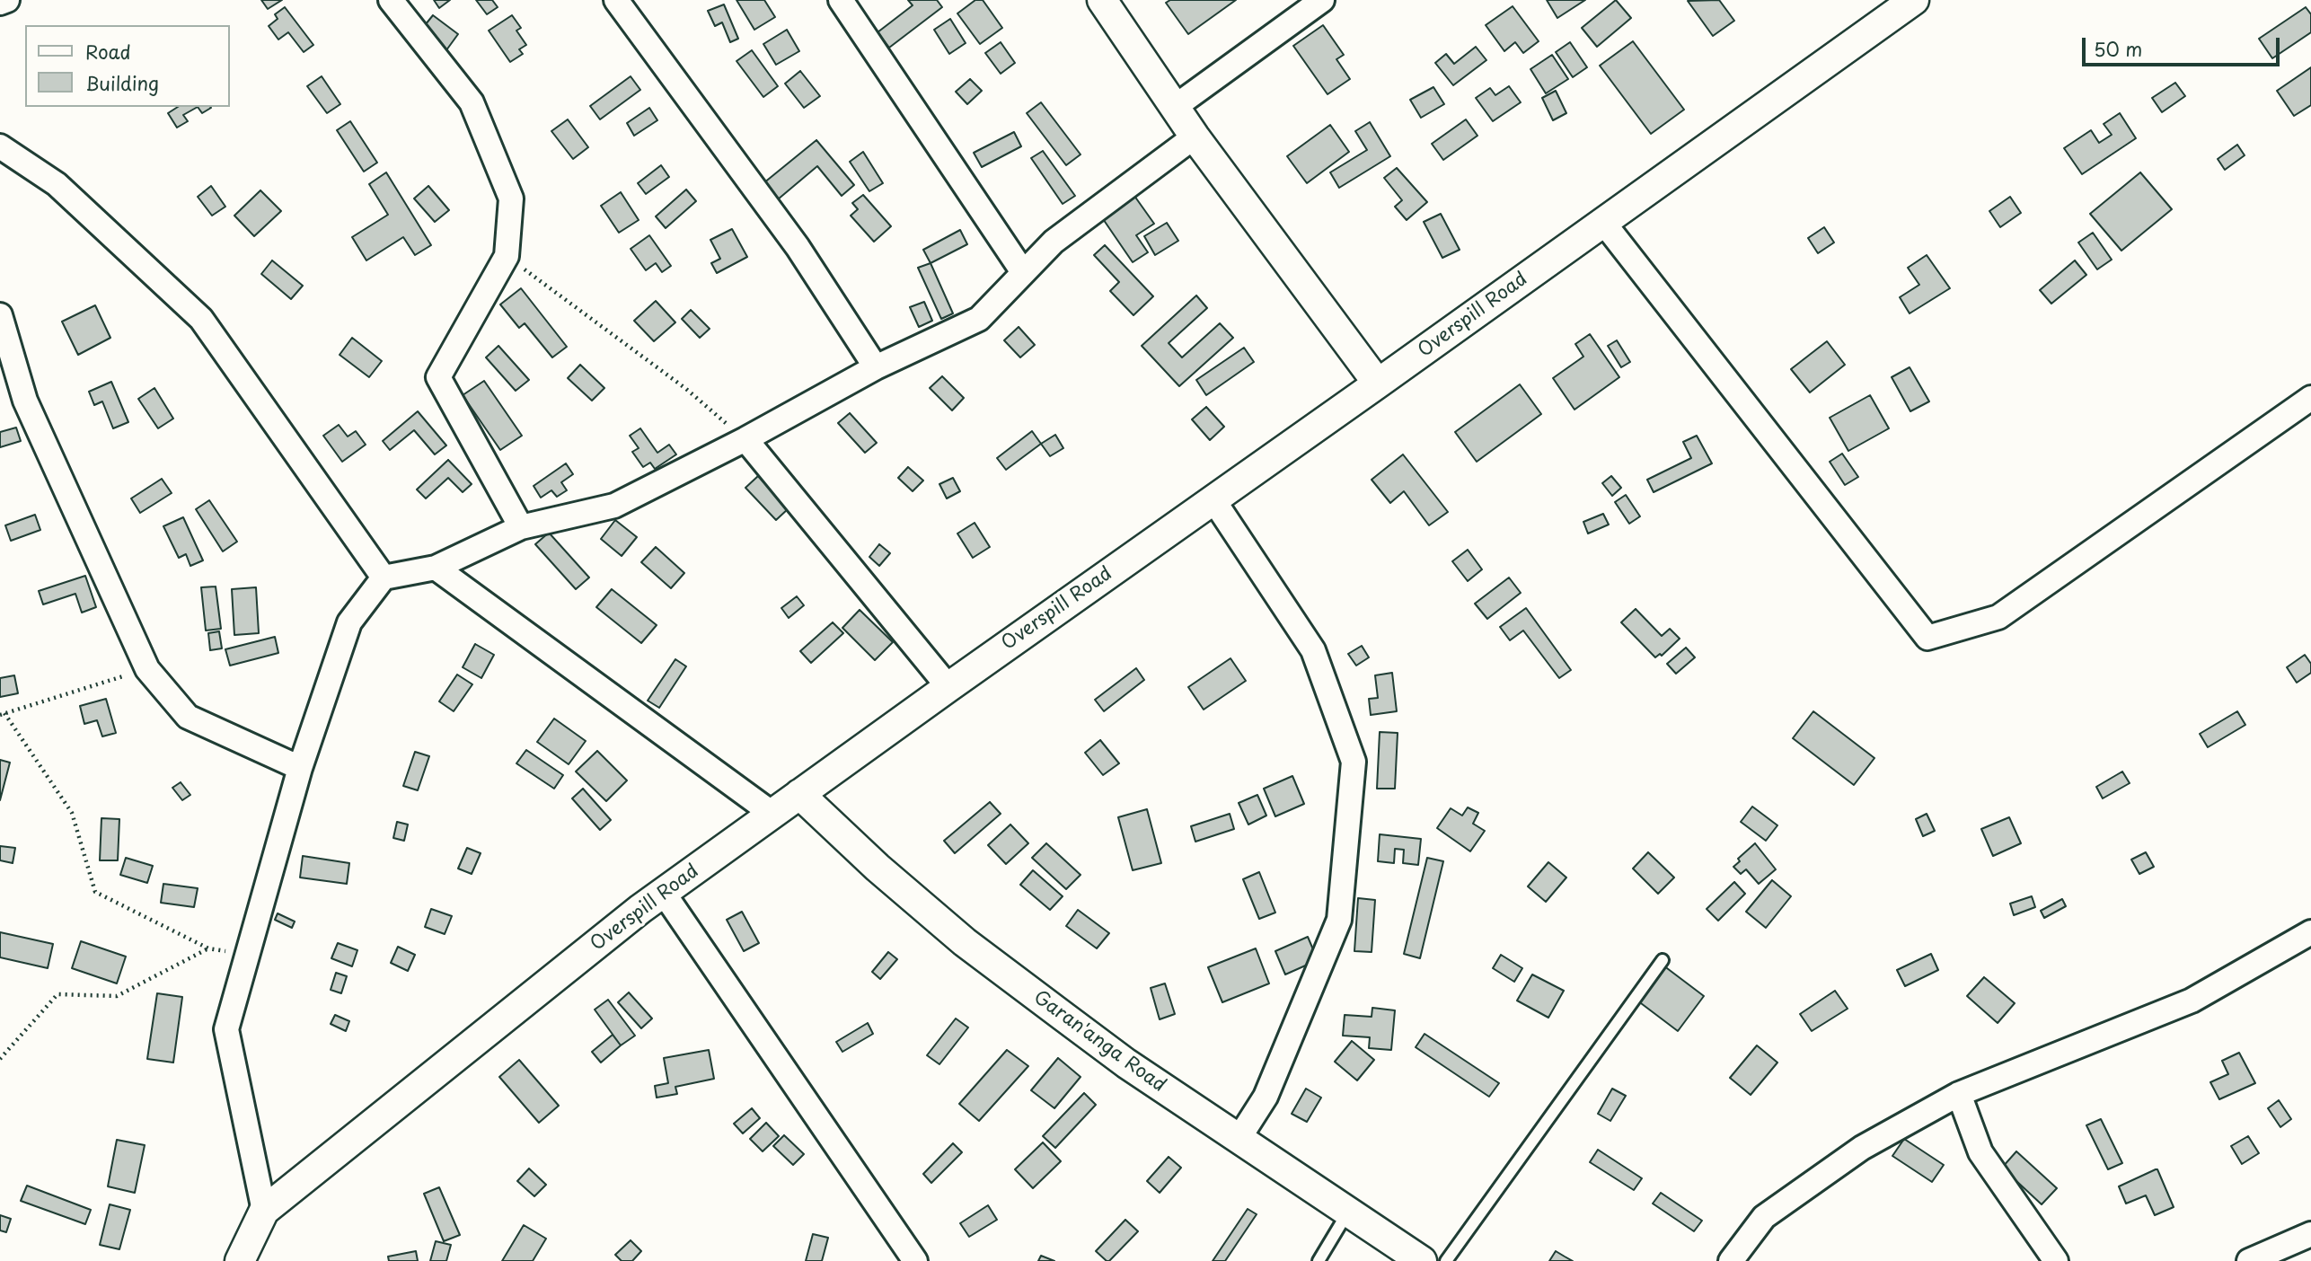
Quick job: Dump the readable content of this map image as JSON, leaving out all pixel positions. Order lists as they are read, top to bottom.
{
  "streets": {
    "street": ["Overspill Road", "Garan'anga Road"]
  },
  "crossings": [
    ["Overspill Road", "Garan'anga Road"]
  ],
  "legend": ["Road", "Building"],
  "scale_bar": "50 m"
}
